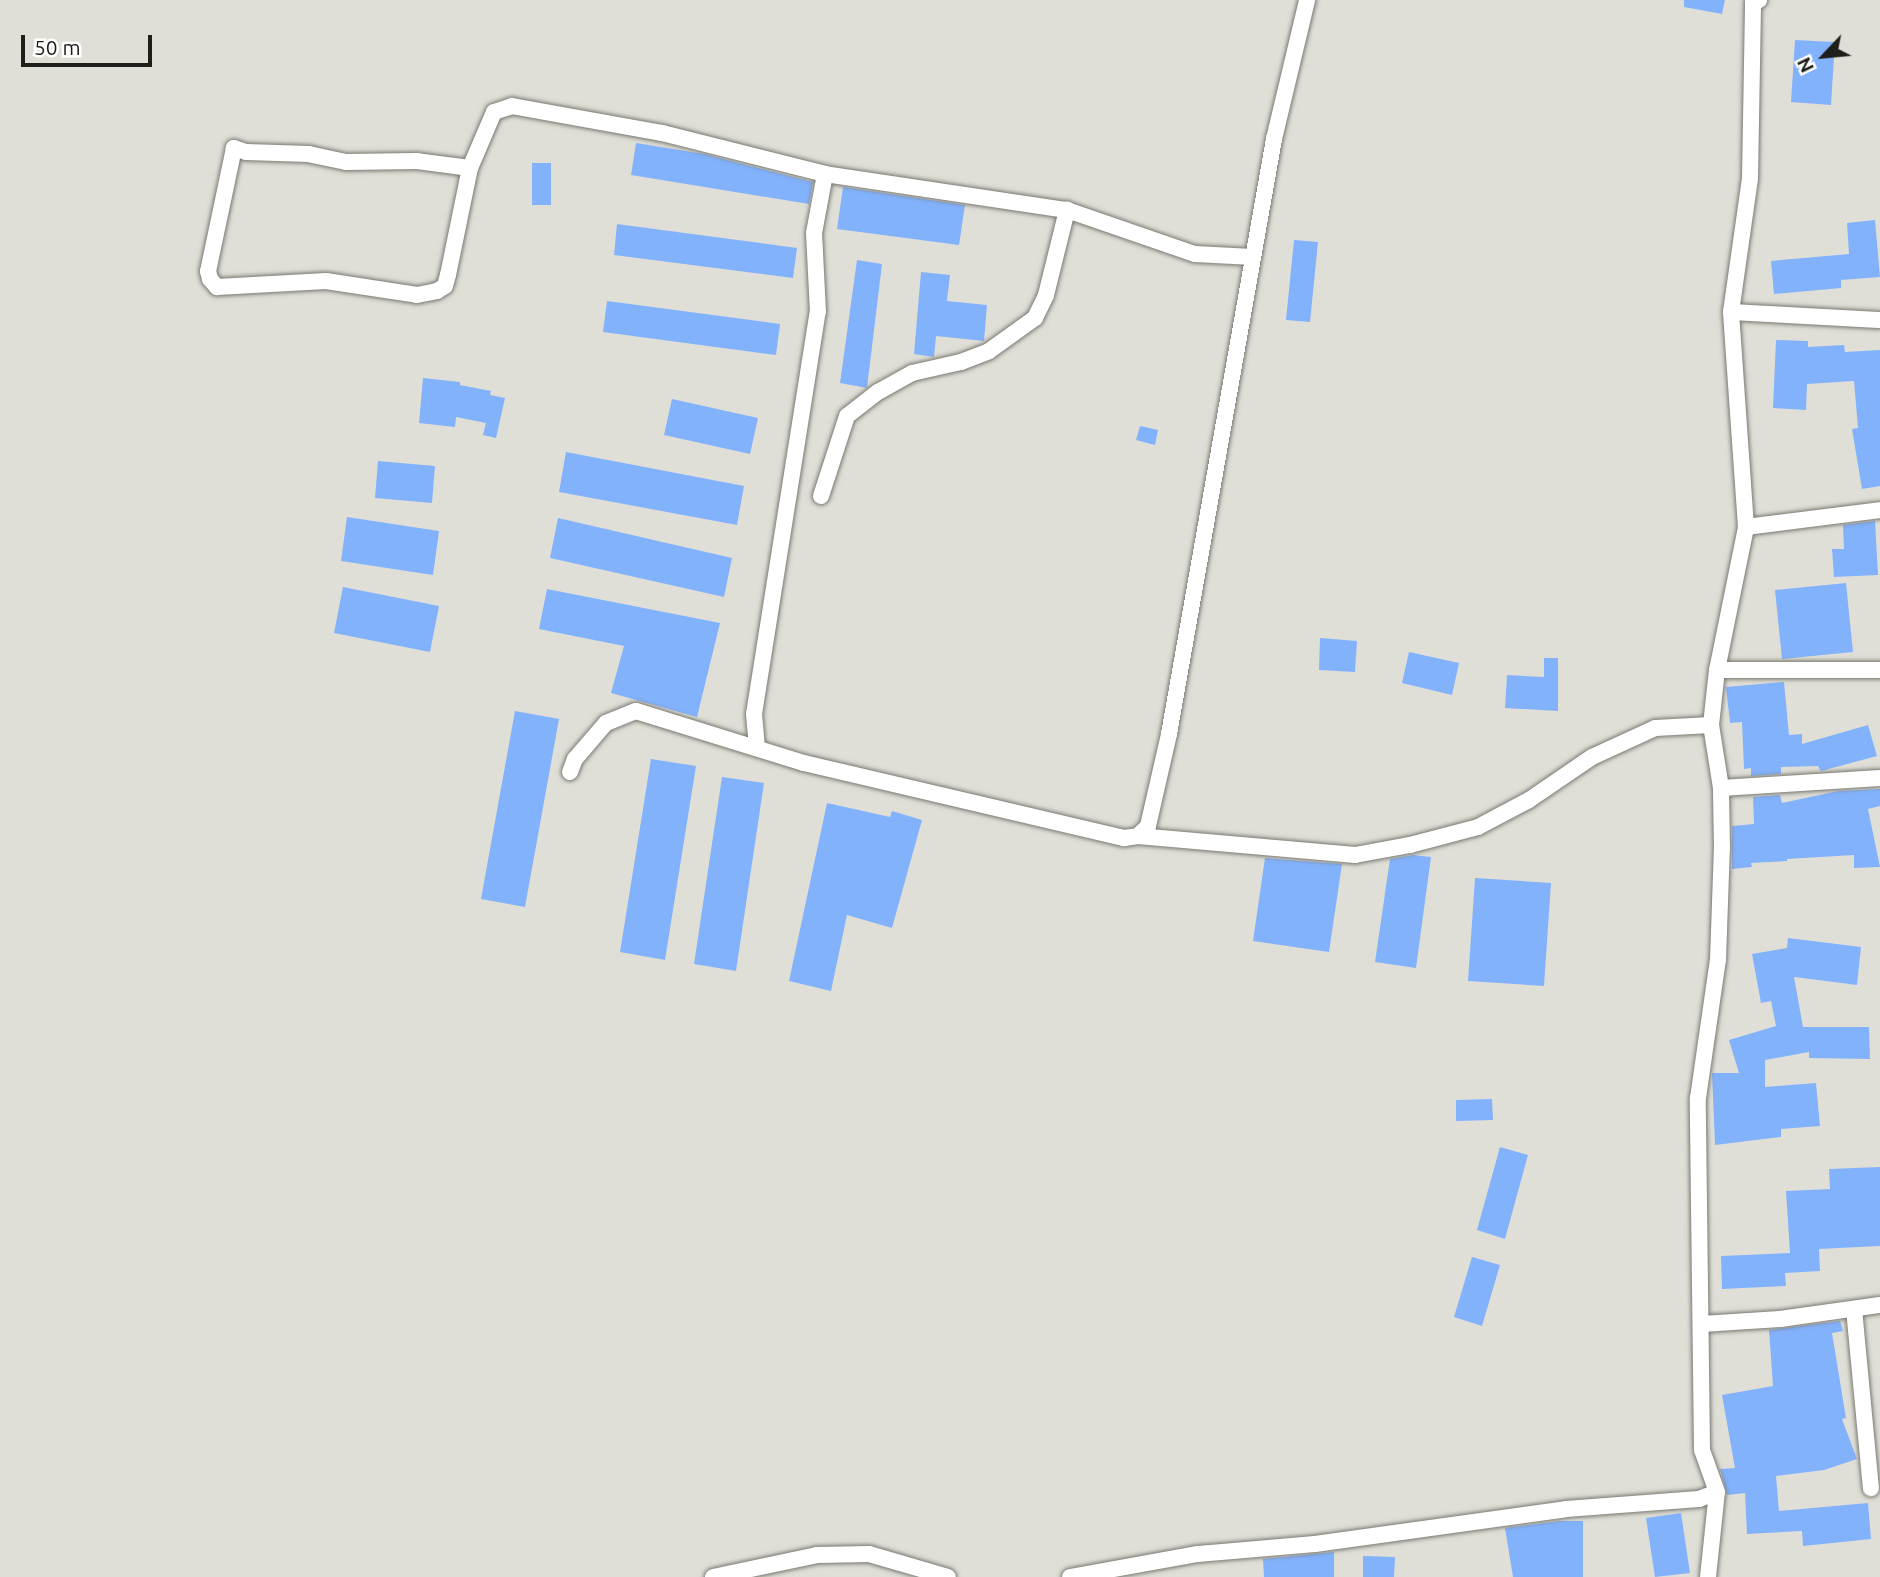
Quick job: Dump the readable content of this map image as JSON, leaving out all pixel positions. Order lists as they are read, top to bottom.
{
  "scale_bar": "50 m",
  "north": "bottom left"
}
